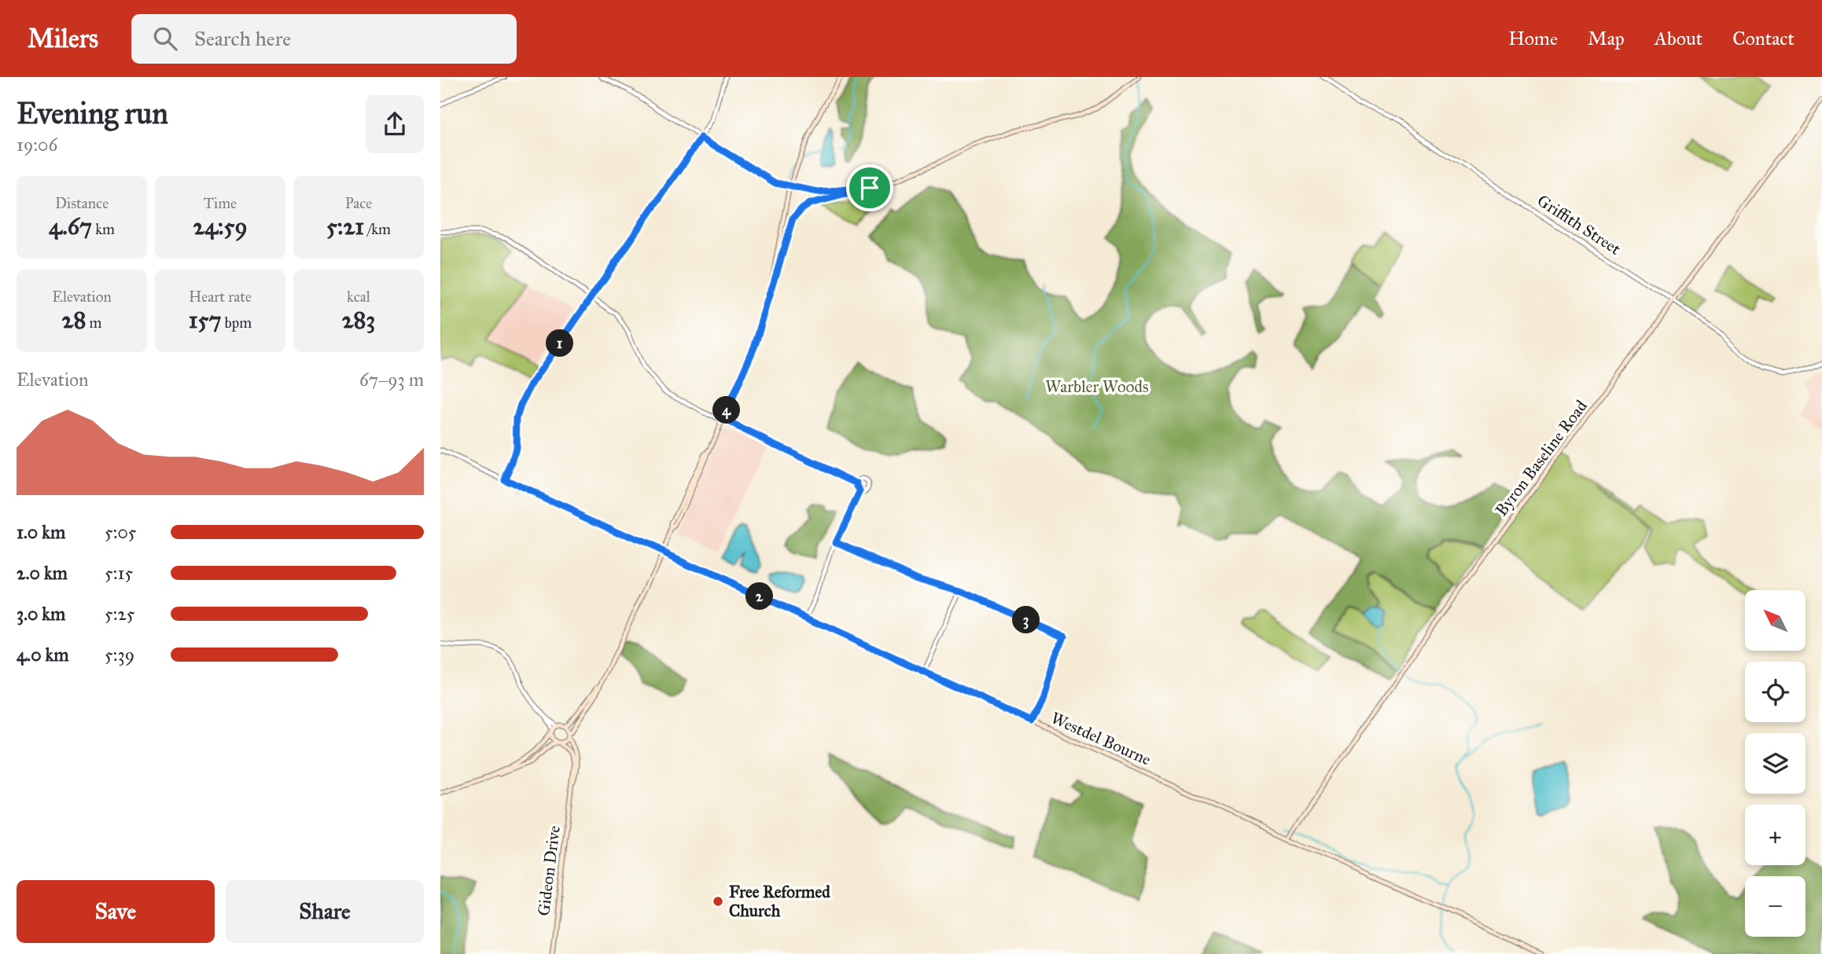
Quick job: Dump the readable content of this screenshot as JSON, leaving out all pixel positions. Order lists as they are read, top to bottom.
{
  "streets": {
    "main road": ["Byron Baseline Road", "Westdel Bourne", "Gideon Drive"],
    "street": ["Griffith Street"]
  },
  "crossings": [
    ["Griffith Street", "Byron Baseline Road"],
    ["Byron Baseline Road", "Westdel Bourne"]
  ],
  "parks": ["Warbler Woods"],
  "places": ["Free Reformed Church"],
  "north": "top left",
  "page": {
    "header": "Milers",
    "search": "Search here",
    "nav": [
      "Home",
      "Map",
      "About",
      "Contact"
    ],
    "heading": ["Evening run", "19:06"],
    "stats": [
      ["Distance", "4.67 km"],
      ["Time", "24:59"],
      ["Pace", "5:21 /km"],
      ["Elevation", "28 m"],
      ["Heart rate", "157 bpm"],
      ["kcal", "283"]
    ],
    "pins": [
      "1",
      "4",
      "2",
      "3"
    ],
    "chart": ["Elevation", "67–93 m"],
    "list": [
      {
        "name": "1.0 km",
        "note": "5:05"
      },
      {
        "name": "2.0 km",
        "note": "5:15"
      },
      {
        "name": "3.0 km",
        "note": "5:25"
      },
      {
        "name": "4.0 km",
        "note": "5:39"
      }
    ],
    "map_buttons": ["+", "−"],
    "buttons": ["Save", "Share"]
  }
}
